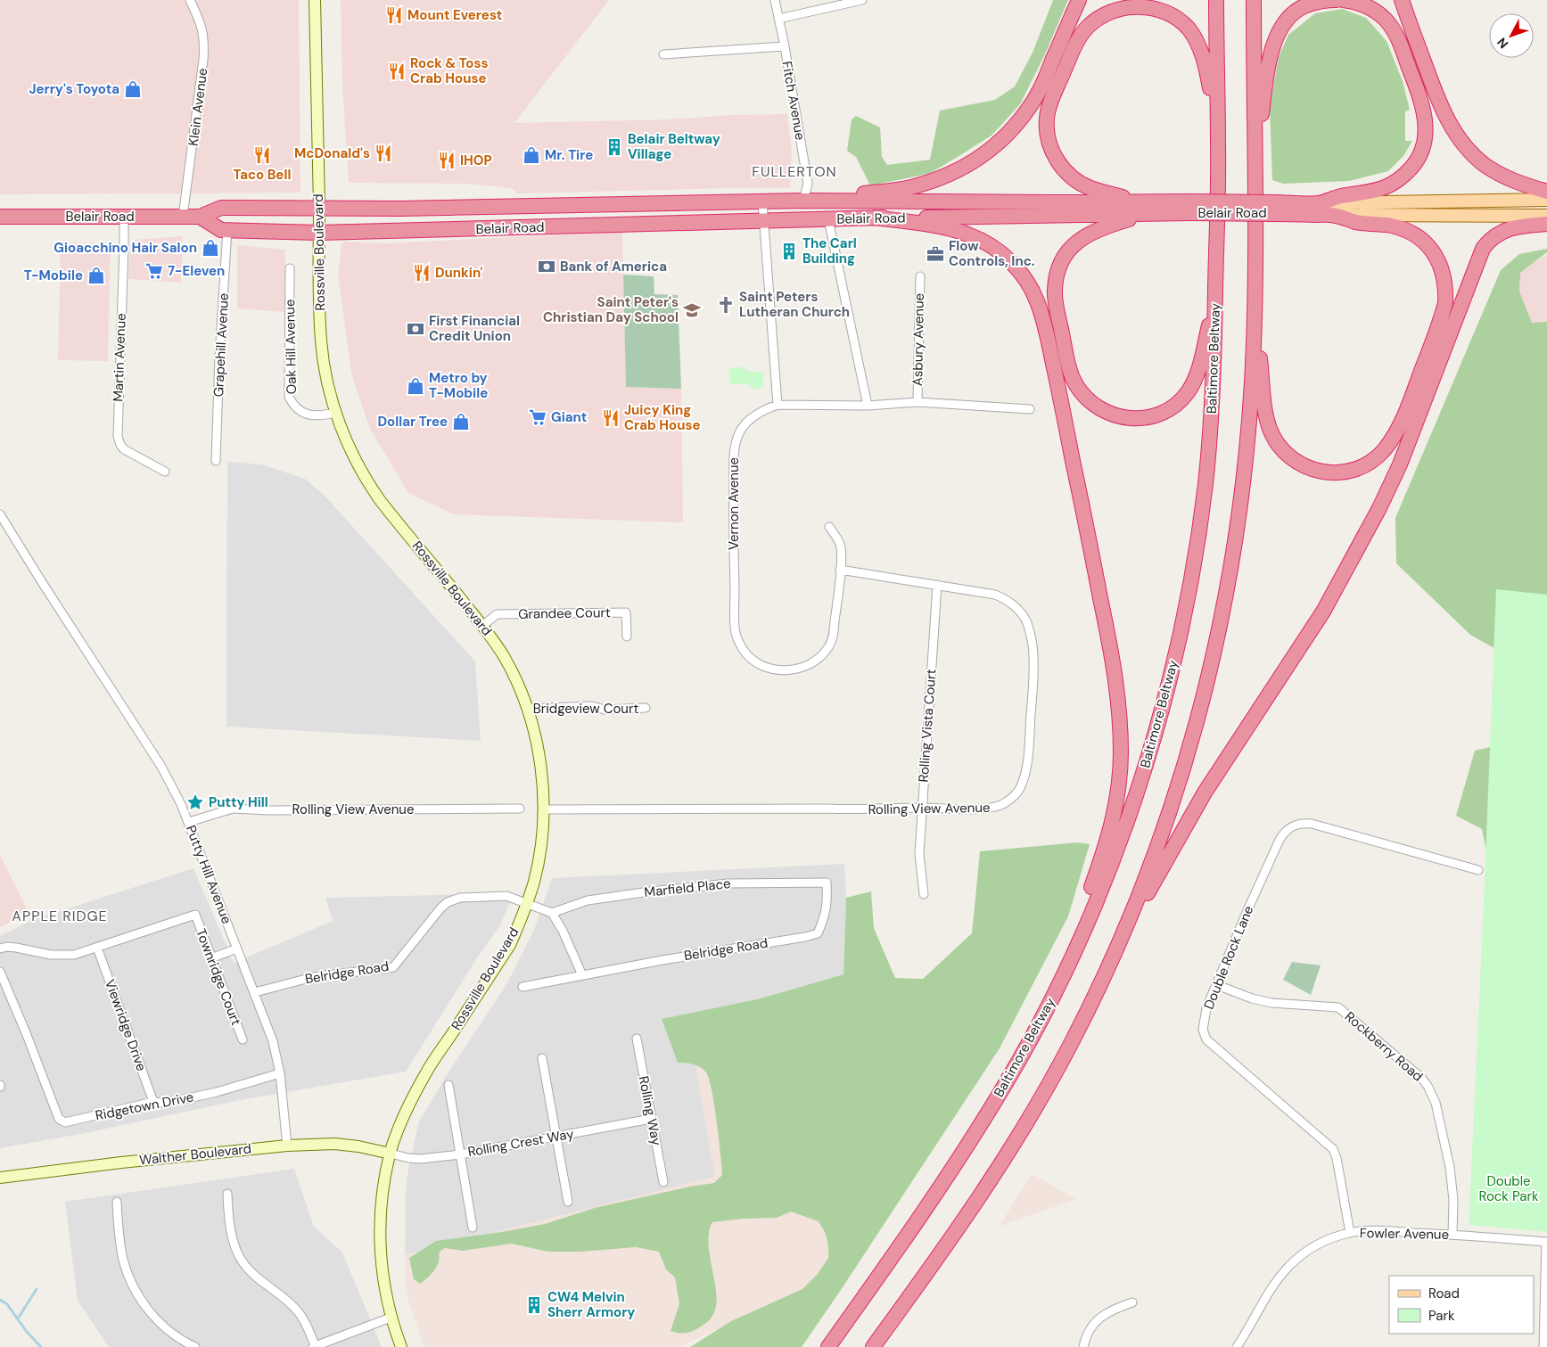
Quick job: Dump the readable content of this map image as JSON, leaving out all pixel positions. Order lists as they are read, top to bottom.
{
  "streets": {
    "highway": ["Belair Road", "Baltimore Beltway"],
    "main road": ["Rossville Boulevard", "Walther Boulevard"],
    "street": [
      "Fitch Avenue",
      "Klein Avenue",
      "Asbury Avenue",
      "Grapehill Avenue",
      "Oak Hill Avenue",
      "Martin Avenue",
      "Vernon Avenue",
      "Grandee Court",
      "Bridgeview Court",
      "Rolling Vista Court",
      "Rolling View Avenue",
      "Putty Hill Avenue",
      "Marfield Place",
      "Belridge Road",
      "Double Rock Lane",
      "Townridge Court",
      "Viewridge Drive",
      "Rockberry Road",
      "Ridgetown Drive",
      "Rolling Way",
      "Rolling Crest Way",
      "Fowler Avenue"
    ]
  },
  "crossings": [
    ["Fitch Avenue", "Belair Road"],
    ["Klein Avenue", "Belair Road"],
    ["Belair Road", "Rossville Boulevard"],
    ["Belair Road", "Grapehill Avenue"],
    ["Belair Road", "Martin Avenue"],
    ["Rossville Boulevard", "Oak Hill Avenue"],
    ["Rossville Boulevard", "Grandee Court"],
    ["Rossville Boulevard", "Bridgeview Court"],
    ["Rossville Boulevard", "Rolling View Avenue"],
    ["Rossville Boulevard", "Belridge Road"],
    ["Rossville Boulevard", "Rolling Crest Way"],
    ["Rossville Boulevard", "Walther Boulevard"],
    ["Asbury Avenue", "Vernon Avenue"],
    ["Vernon Avenue", "Rolling View Avenue"],
    ["Rolling Vista Court", "Rolling View Avenue"],
    ["Rolling View Avenue", "Putty Hill Avenue"],
    ["Putty Hill Avenue", "Belridge Road"],
    ["Putty Hill Avenue", "Ridgetown Drive"],
    ["Putty Hill Avenue", "Walther Boulevard"],
    ["Marfield Place", "Belridge Road"],
    ["Double Rock Lane", "Rockberry Road"],
    ["Double Rock Lane", "Fowler Avenue"],
    ["Townridge Court", "Viewridge Drive"],
    ["Viewridge Drive", "Ridgetown Drive"],
    ["Rockberry Road", "Fowler Avenue"],
    ["Rolling Way", "Rolling Crest Way"],
    ["Rolling Crest Way", "Walther Boulevard"]
  ],
  "districts": ["FULLERTON", "APPLE RIDGE"],
  "parks": ["Double Rock Park"],
  "places": {
    "restaurant": [
      "Mount Everest",
      "Rock & Toss Crab House",
      "McDonald's",
      "Taco Bell",
      "IHOP",
      "Dunkin'",
      "Juicy King Crab House"
    ],
    "shop": [
      "Jerry's Toyota",
      "Mr. Tire",
      "Gioacchino Hair Salon",
      "T-Mobile",
      "Metro by T-Mobile",
      "Dollar Tree"
    ],
    "building": ["Belair Beltway Village", "The Carl Building", "CW4 Melvin Sherr Armory"],
    "office": ["Flow Controls, Inc."],
    "bank": ["Bank of America", "First Financial Credit Union"],
    "supermarket": ["7-Eleven", "Giant"],
    "church": ["Saint Peters Lutheran Church"],
    "school or university": ["Saint Peter's Christian Day School"],
    "place": ["Putty Hill"]
  },
  "legend": ["Road", "Park"],
  "north": "bottom left"
}
